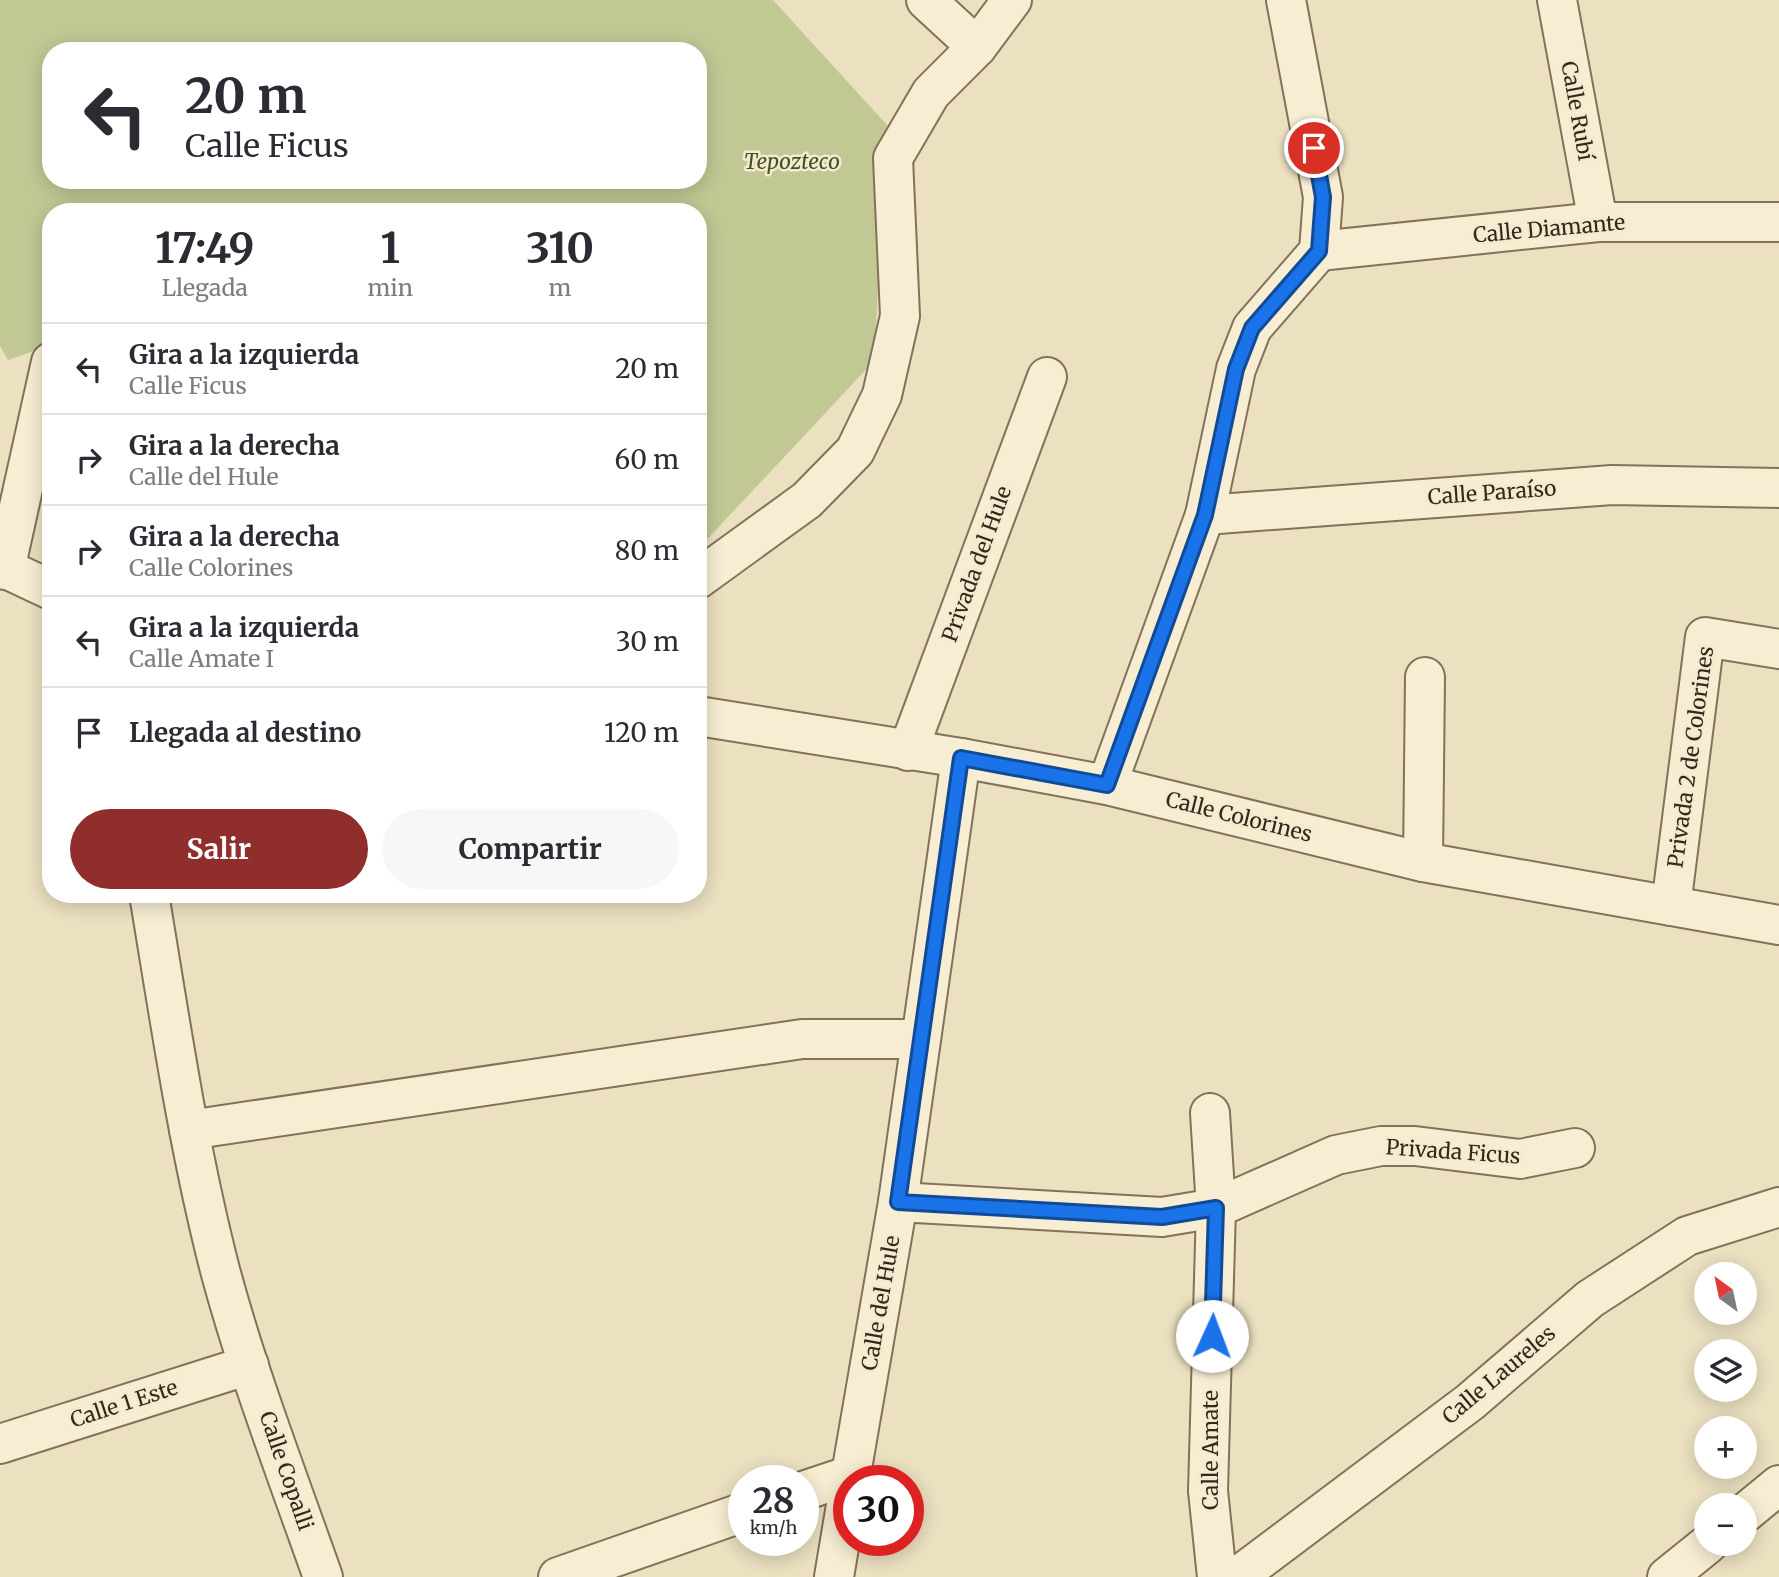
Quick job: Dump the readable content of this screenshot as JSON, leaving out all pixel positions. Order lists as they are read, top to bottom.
{
  "streets": {
    "street": [
      "Calle Rubí",
      "Calle Diamante",
      "Calle Paraíso",
      "Privada del Hule",
      "Privada 2 de Colorines",
      "Calle Colorines",
      "Privada Ficus",
      "Calle del Hule",
      "Calle Laureles",
      "Calle 1 Este",
      "Calle Amate",
      "Calle Copalli"
    ]
  },
  "crossings": [
    ["Calle Rubí", "Calle Diamante"],
    ["Privada del Hule", "Calle Colorines"],
    ["Privada 2 de Colorines", "Calle Colorines"],
    ["Calle Colorines", "Calle del Hule"],
    ["Privada Ficus", "Calle del Hule"],
    ["Privada Ficus", "Calle Amate"],
    ["Calle 1 Este", "Calle Copalli"]
  ],
  "parks": ["Tepozteco"],
  "north": "top left",
  "page": {
    "turn": ["20 m", "Calle Ficus"],
    "eta": [
      "17:49",
      "Llegada",
      "1",
      "min",
      "310",
      "m"
    ],
    "list": [
      {
        "name": "Gira a la izquierda",
        "note": "Calle Ficus",
        "value": "20 m"
      },
      {
        "name": "Gira a la derecha",
        "note": "Calle del Hule",
        "value": "60 m"
      },
      {
        "name": "Gira a la derecha",
        "note": "Calle Colorines",
        "value": "80 m"
      },
      {
        "name": "Gira a la izquierda",
        "note": "Calle Amate I",
        "value": "30 m"
      },
      {
        "name": "Llegada al destino",
        "value": "120 m"
      }
    ],
    "buttons": ["Salir", "Compartir"],
    "map_buttons": ["+", "−"],
    "speed": "28 km/h",
    "limit": "30"
  }
}
